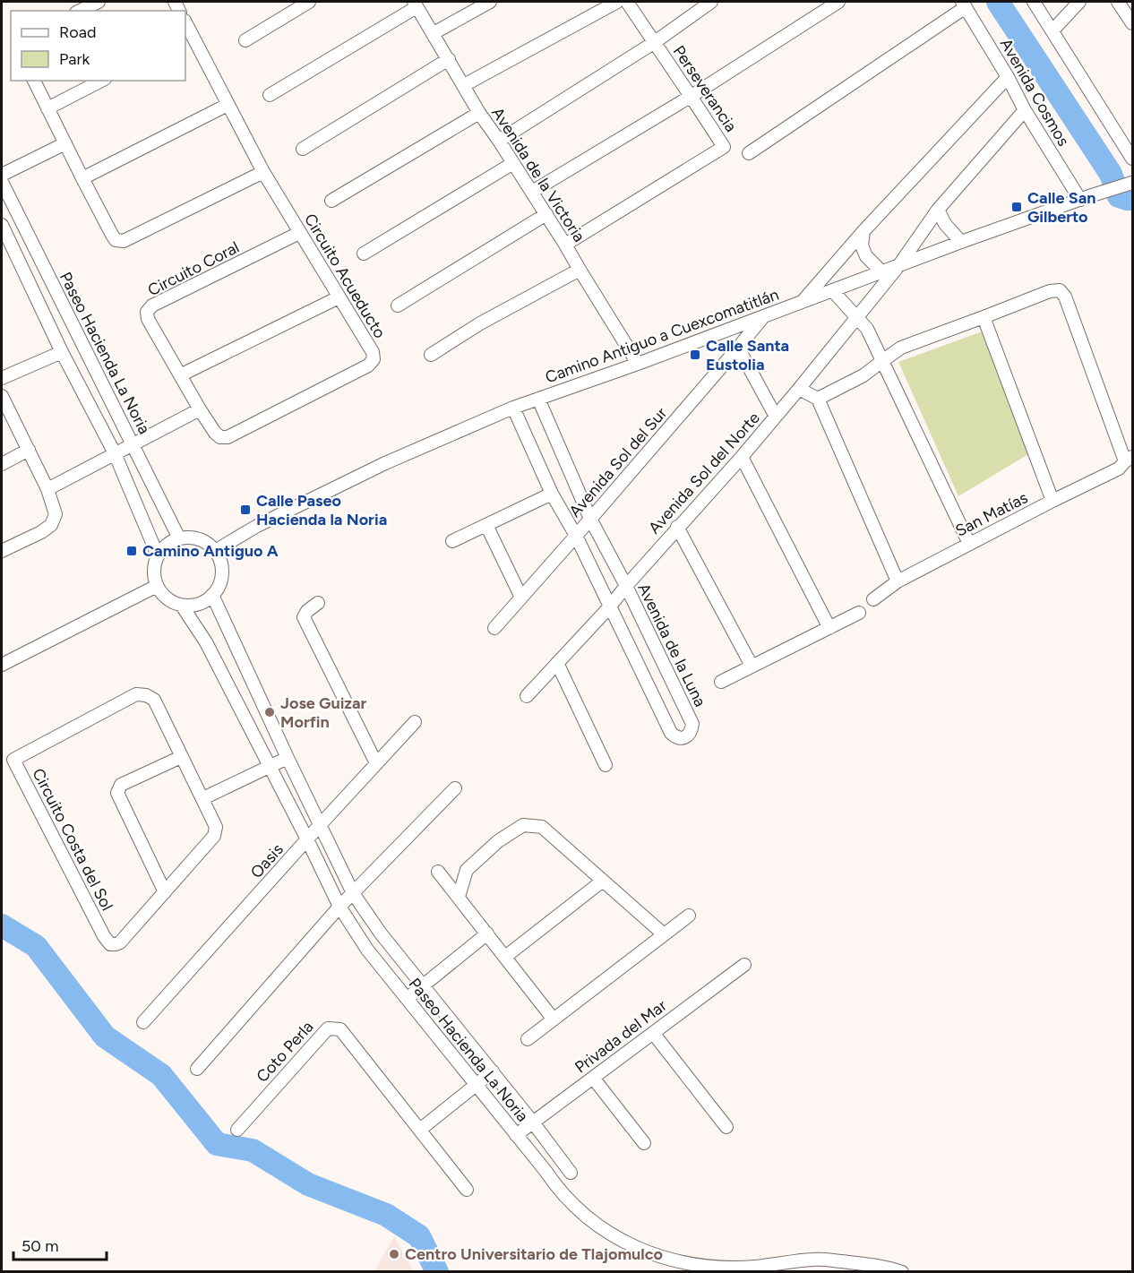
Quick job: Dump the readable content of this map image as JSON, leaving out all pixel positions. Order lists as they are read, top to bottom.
{
  "streets": {
    "street": [
      "Perseverancia",
      "Avenida Cosmos",
      "Avenida de la Victoria",
      "Circuito Coral",
      "Circuito Acueducto",
      "Camino Antiguo a Cuexcomatitlán",
      "Paseo Hacienda La Noria",
      "Avenida Sol del Sur",
      "Avenida Sol del Norte",
      "San Matías",
      "Avenida de la Luna",
      "Circuito Costa del Sol",
      "Oasis",
      "Privada del Mar",
      "Coto Perla"
    ]
  },
  "crossings": [
    ["Perseverancia", "Avenida de la Victoria"],
    ["Avenida Cosmos", "Camino Antiguo a Cuexcomatitlán"],
    ["Avenida Cosmos", "Avenida Sol del Norte"],
    ["Avenida de la Victoria", "Camino Antiguo a Cuexcomatitlán"],
    ["Circuito Coral", "Circuito Acueducto"],
    ["Camino Antiguo a Cuexcomatitlán", "Paseo Hacienda La Noria"],
    ["Camino Antiguo a Cuexcomatitlán", "Avenida Sol del Sur"],
    ["Camino Antiguo a Cuexcomatitlán", "Avenida Sol del Norte"],
    ["Camino Antiguo a Cuexcomatitlán", "Avenida de la Luna"],
    ["Paseo Hacienda La Noria", "Oasis"],
    ["Paseo Hacienda La Noria", "Privada del Mar"],
    ["Avenida Sol del Sur", "Avenida de la Luna"],
    ["Avenida Sol del Norte", "Avenida de la Luna"]
  ],
  "places": {
    "transit": [
      "Calle San Gilberto",
      "Calle Santa Eustolia",
      "Calle Paseo Hacienda la Noria",
      "Camino Antiguo A"
    ],
    "other": ["Jose Guizar Morfin", "Centro Universitario de Tlajomulco"]
  },
  "legend": ["Road", "Park"],
  "scale_bar": "50 m"
}
